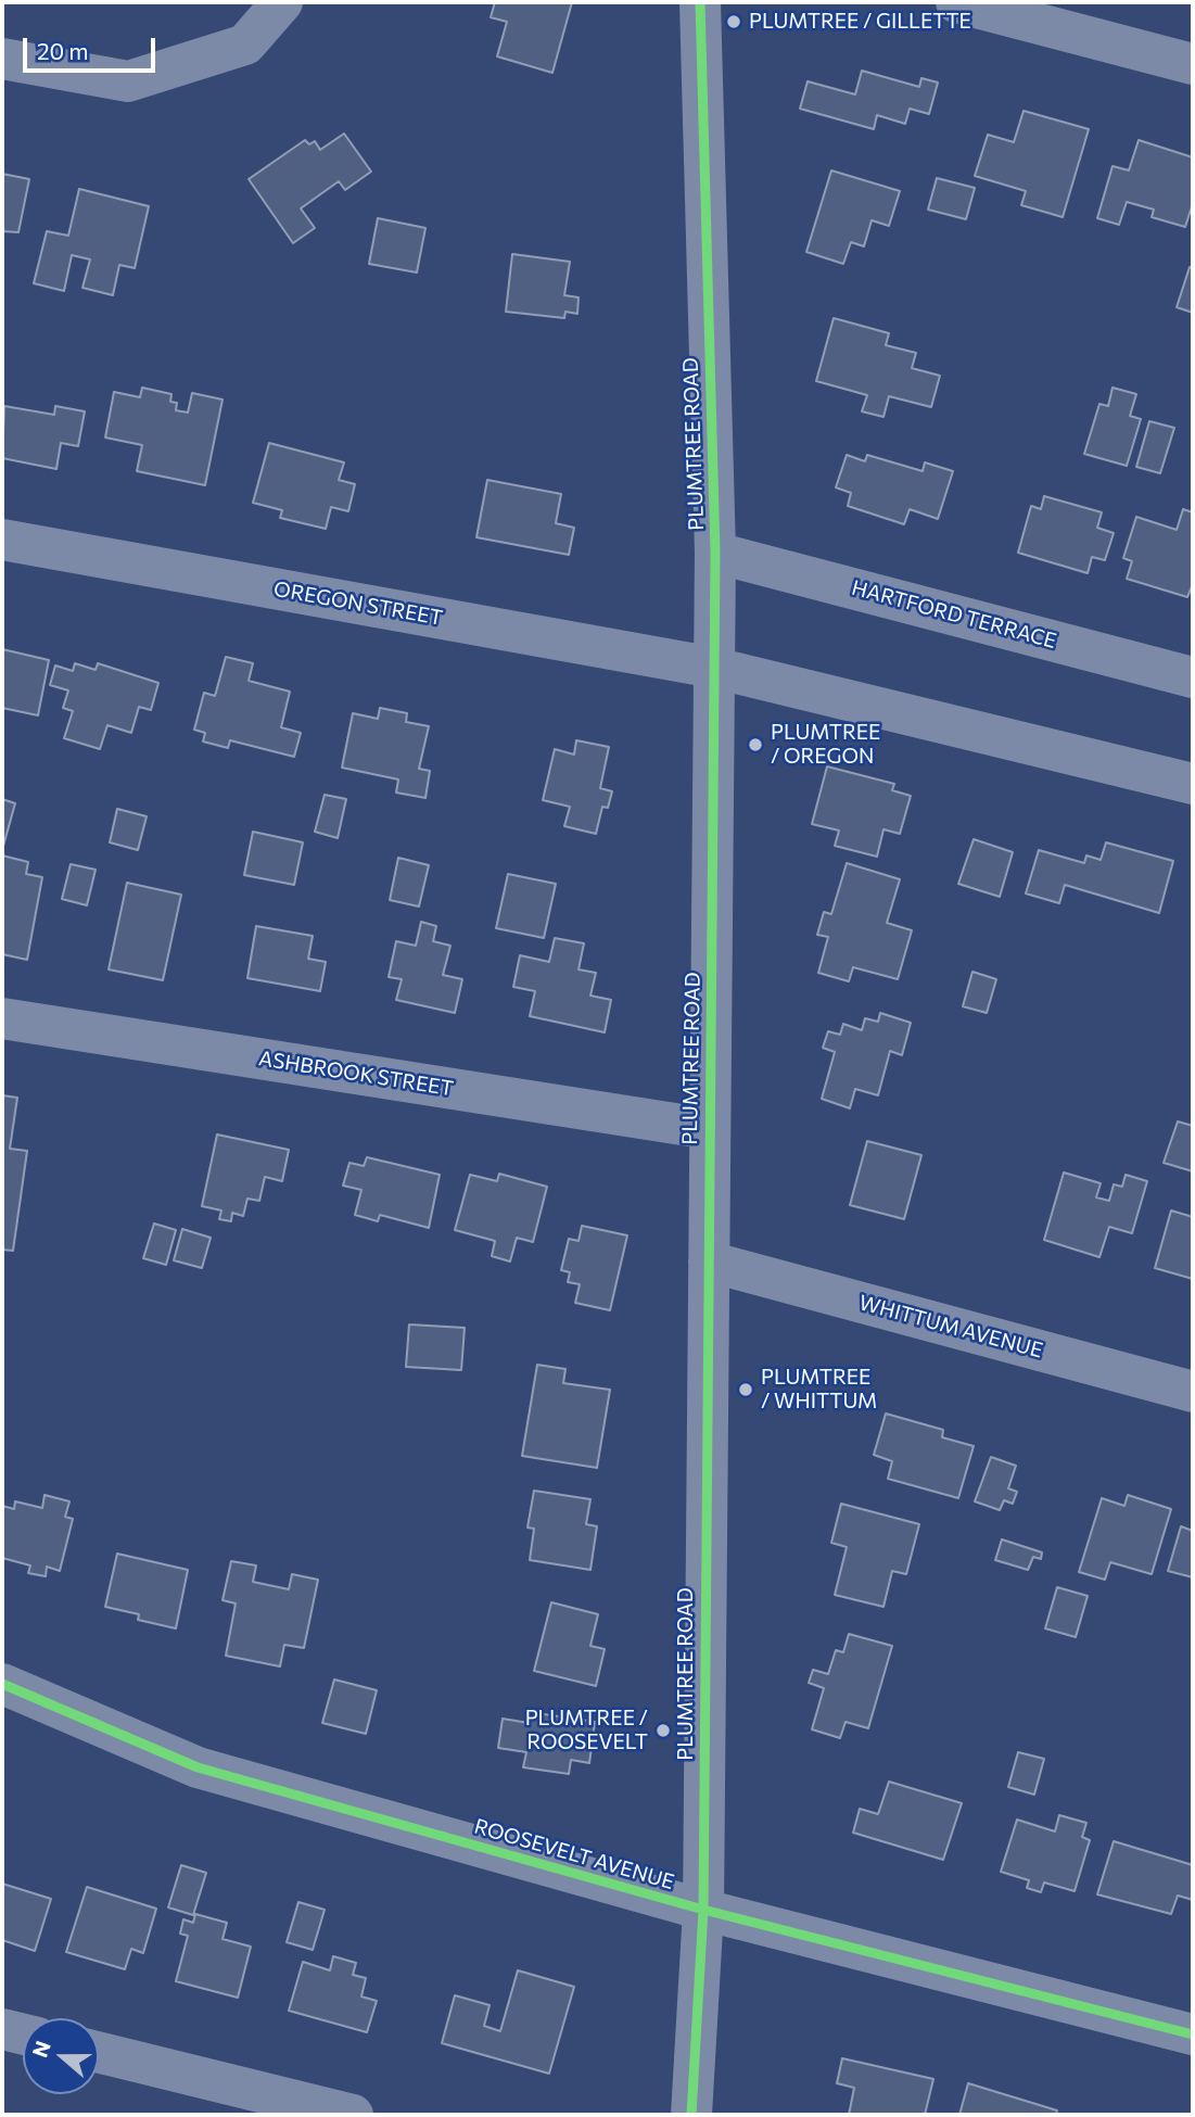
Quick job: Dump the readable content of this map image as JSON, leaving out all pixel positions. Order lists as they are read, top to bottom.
{
  "streets": {
    "street": [
      "PLUMTREE ROAD",
      "OREGON STREET",
      "HARTFORD TERRACE",
      "ASHBROOK STREET",
      "WHITTUM AVENUE",
      "ROOSEVELT AVENUE"
    ]
  },
  "crossings": [
    ["PLUMTREE ROAD", "OREGON STREET"],
    ["PLUMTREE ROAD", "HARTFORD TERRACE"],
    ["PLUMTREE ROAD", "ASHBROOK STREET"],
    ["PLUMTREE ROAD", "WHITTUM AVENUE"],
    ["PLUMTREE ROAD", "ROOSEVELT AVENUE"]
  ],
  "places": [
    "PLUMTREE / GILLETTE",
    "PLUMTREE / OREGON",
    "PLUMTREE / WHITTUM",
    "PLUMTREE / ROOSEVELT"
  ],
  "scale_bar": "20 m",
  "north": "left"
}
